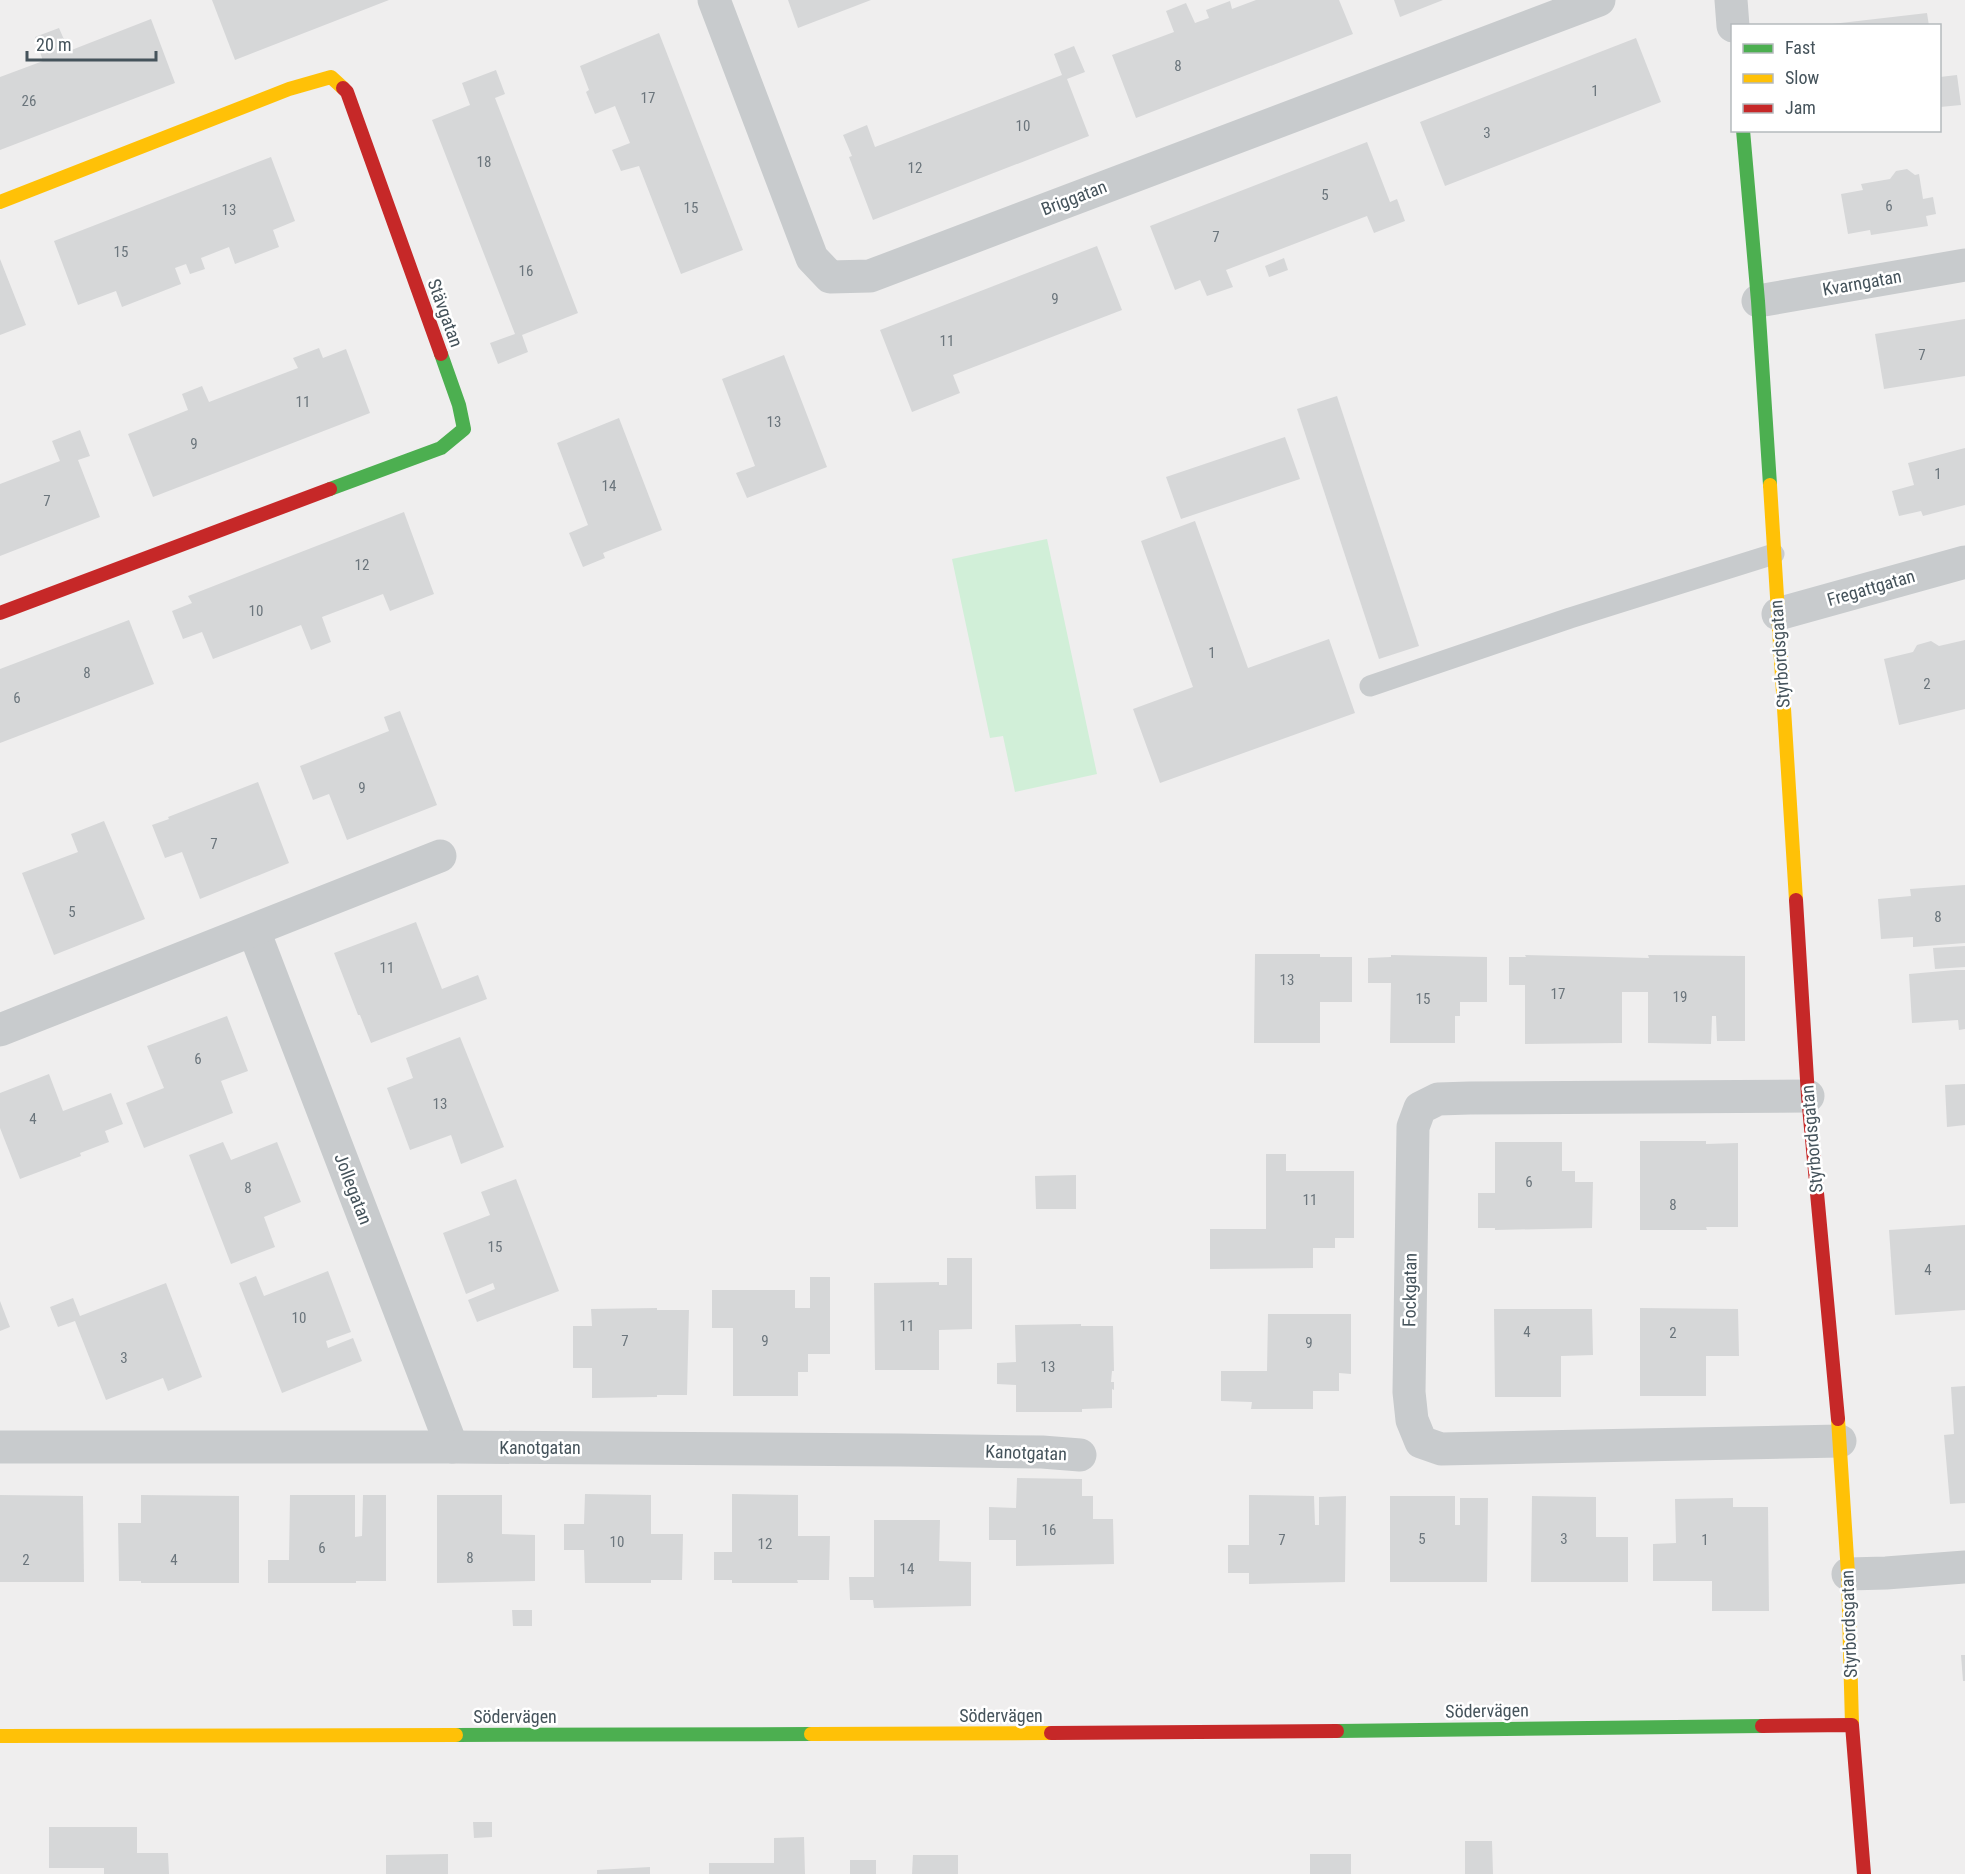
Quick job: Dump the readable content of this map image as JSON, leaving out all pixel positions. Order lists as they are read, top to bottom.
{
  "streets": {
    "street": [
      "Briggatan",
      "Kvarngatan",
      "Stävgatan",
      "Fregattgatan",
      "Styrbordsgatan",
      "Jollegatan",
      "Fockgatan",
      "Kanotgatan",
      "Södervägen"
    ]
  },
  "crossings": [
    ["Kvarngatan", "Styrbordsgatan"],
    ["Fregattgatan", "Styrbordsgatan"],
    ["Styrbordsgatan", "Fockgatan"],
    ["Styrbordsgatan", "Södervägen"],
    ["Jollegatan", "Kanotgatan"]
  ],
  "house_numbers": [
    "8",
    "1",
    "17",
    "26",
    "10",
    "3",
    "18",
    "12",
    "5",
    "6",
    "15",
    "13",
    "7",
    "15",
    "16",
    "9",
    "11",
    "7",
    "11",
    "13",
    "9",
    "1",
    "14",
    "7",
    "12",
    "10",
    "1",
    "8",
    "2",
    "6",
    "9",
    "7",
    "5",
    "8",
    "11",
    "13",
    "17",
    "19",
    "15",
    "6",
    "13",
    "4",
    "6",
    "8",
    "11",
    "8",
    "15",
    "4",
    "10",
    "11",
    "4",
    "2",
    "7",
    "9",
    "9",
    "3",
    "13",
    "16",
    "5",
    "3",
    "7",
    "1",
    "10",
    "12",
    "6",
    "8",
    "2",
    "4",
    "14"
  ],
  "legend": ["Fast", "Slow", "Jam"],
  "scale_bar": "20 m"
}
